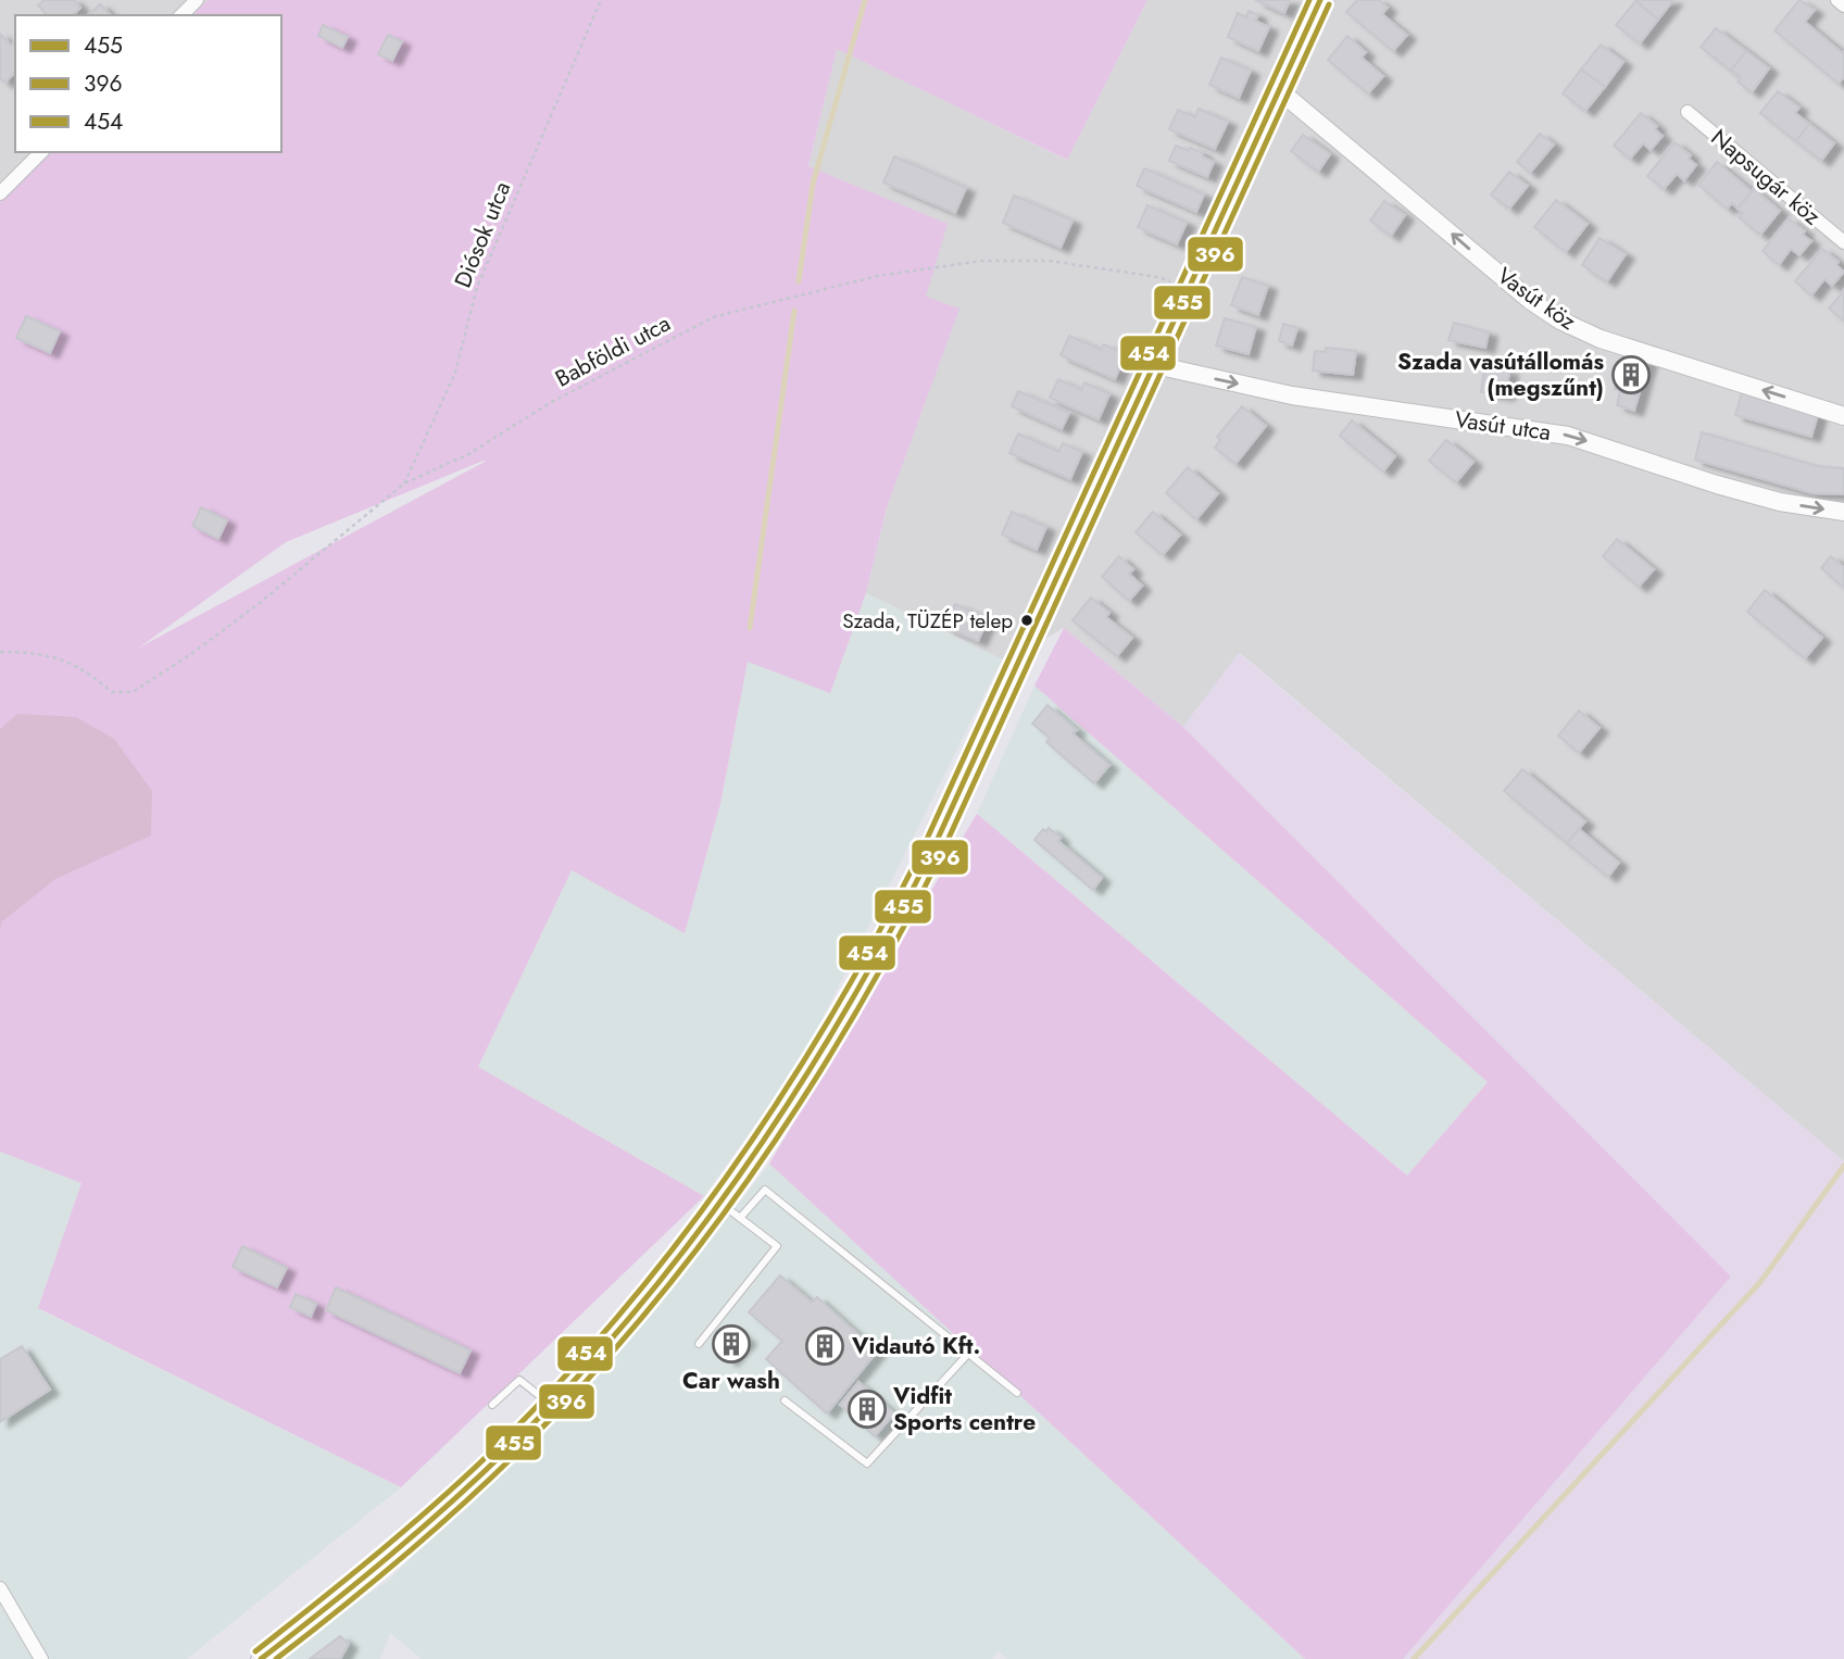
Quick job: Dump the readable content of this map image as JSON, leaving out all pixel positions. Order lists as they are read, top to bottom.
{
  "streets": {
    "street": ["Napsugár köz", "Vasút köz", "Vasút utca"],
    "path": ["Diósok utca", "Babföldi utca"]
  },
  "crossings": [
    ["Diósok utca", "Babföldi utca"]
  ],
  "one_way": ["Vasút köz", "Vasút utca"],
  "places": {
    "building": [
      "Szada vasútállomás (megszűnt)",
      "Car wash",
      "Vidautó Kft.",
      "Vidfit Sports centre"
    ],
    "other": ["Szada, TÜZÉP telep"]
  },
  "lines": ["transit line 455", "transit line 454", "transit line 396"],
  "legend": ["455", "396", "454"]
}
